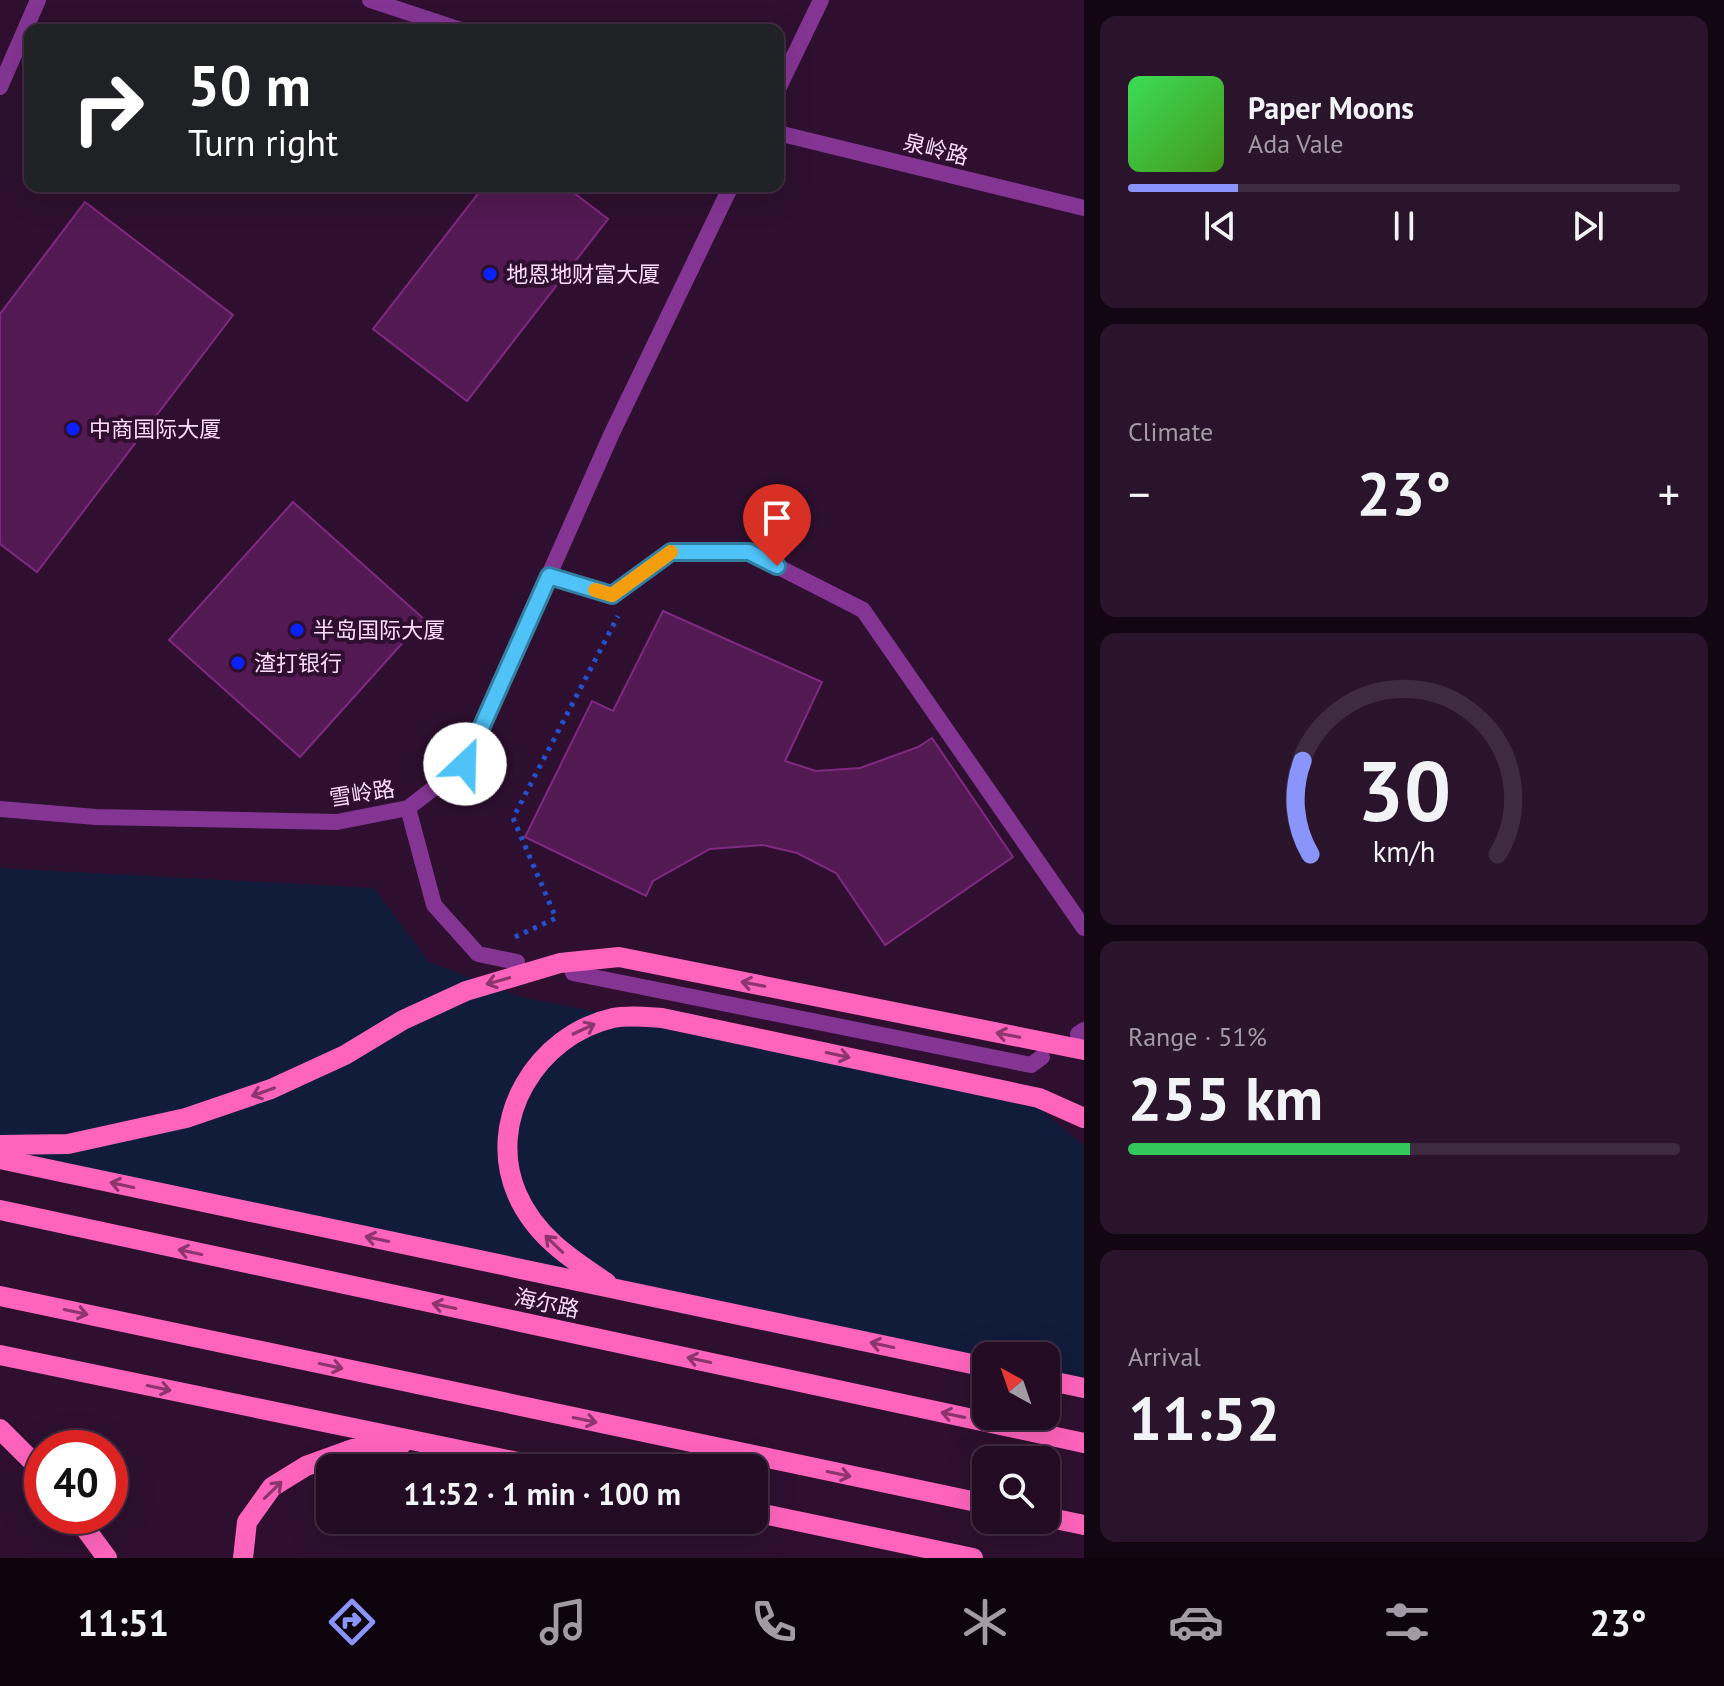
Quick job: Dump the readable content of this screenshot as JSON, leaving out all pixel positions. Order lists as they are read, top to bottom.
{
  "streets": {
    "main road": ["海尔路"],
    "street": ["泉岭路", "雪岭路"]
  },
  "places": [
    "地恩地财富大厦",
    "中商国际大厦",
    "半岛国际大厦",
    "渣打银行"
  ],
  "north": "top left",
  "page": {
    "turn": ["50 m", "Turn right"],
    "song": ["Paper Moons", "Ada Vale"],
    "tile": [
      "Climate",
      ["Range · 51%", "255 km"],
      ["Arrival", "11:52"]
    ],
    "heat": ["−", "23°", "+"],
    "limit": "40",
    "trip": "11:52 · 1 min · 100 m",
    "tabs": ["11:51", "23°"],
    "gauge": ["30", "km/h"]
  }
}
